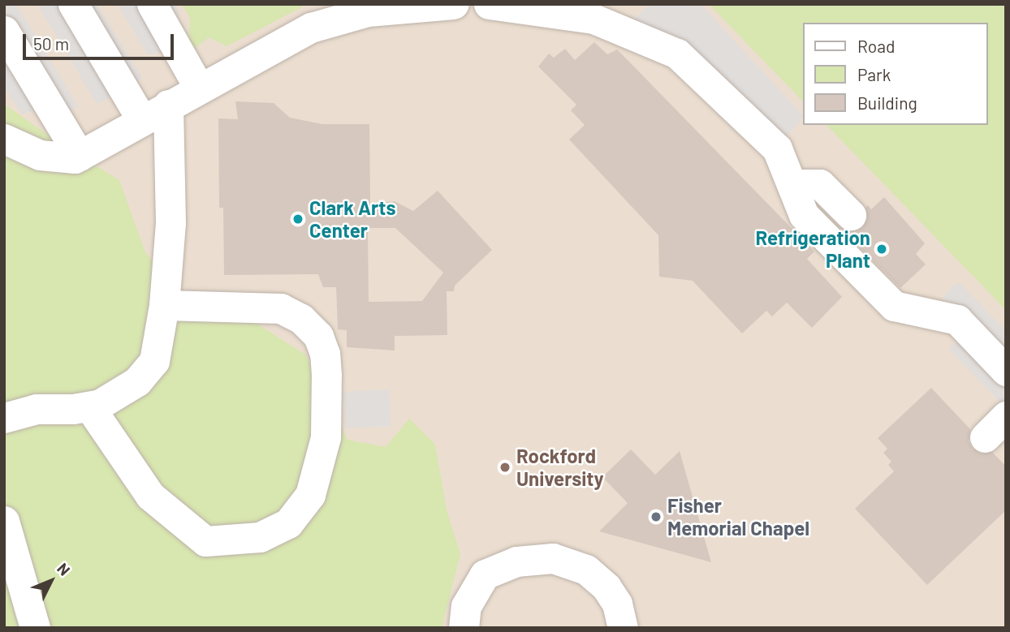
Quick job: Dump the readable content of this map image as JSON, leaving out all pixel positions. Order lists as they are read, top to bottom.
{
  "places": [
    "Clark Arts Center",
    "Refrigeration Plant",
    "Rockford University",
    "Fisher Memorial Chapel"
  ],
  "legend": ["Road", "Park", "Building"],
  "scale_bar": "50 m",
  "north": "top right"
}
